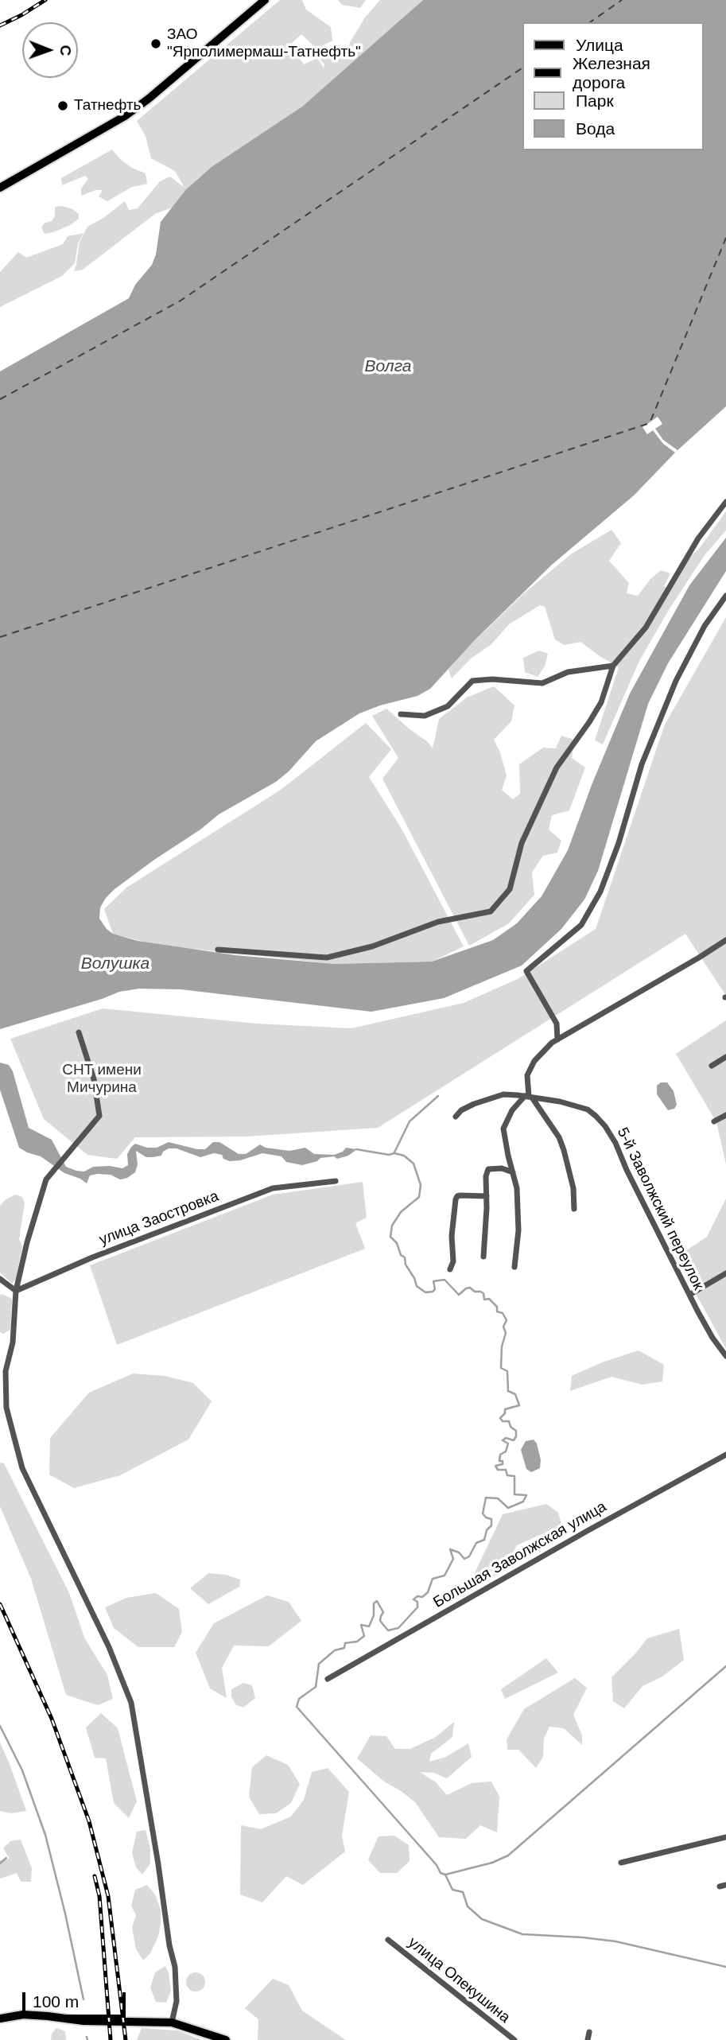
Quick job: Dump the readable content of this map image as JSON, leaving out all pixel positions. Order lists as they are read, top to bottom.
{
  "streets": {
    "street": [
      "5-й Заволжский переулок",
      "улица Заостровка",
      "Большая Заволжская улица",
      "улица Опекушина"
    ]
  },
  "water": ["Волга", "Волушка"],
  "parks": ["СНТ имени Мичурина"],
  "places": ["ЗАО \"Ярполимермаш-Татнефть\"", "Татнефть"],
  "legend": [
    "Улица",
    "Железная дорога",
    "Парк",
    "Вода"
  ],
  "scale_bar": "100 m",
  "north": "right"
}
